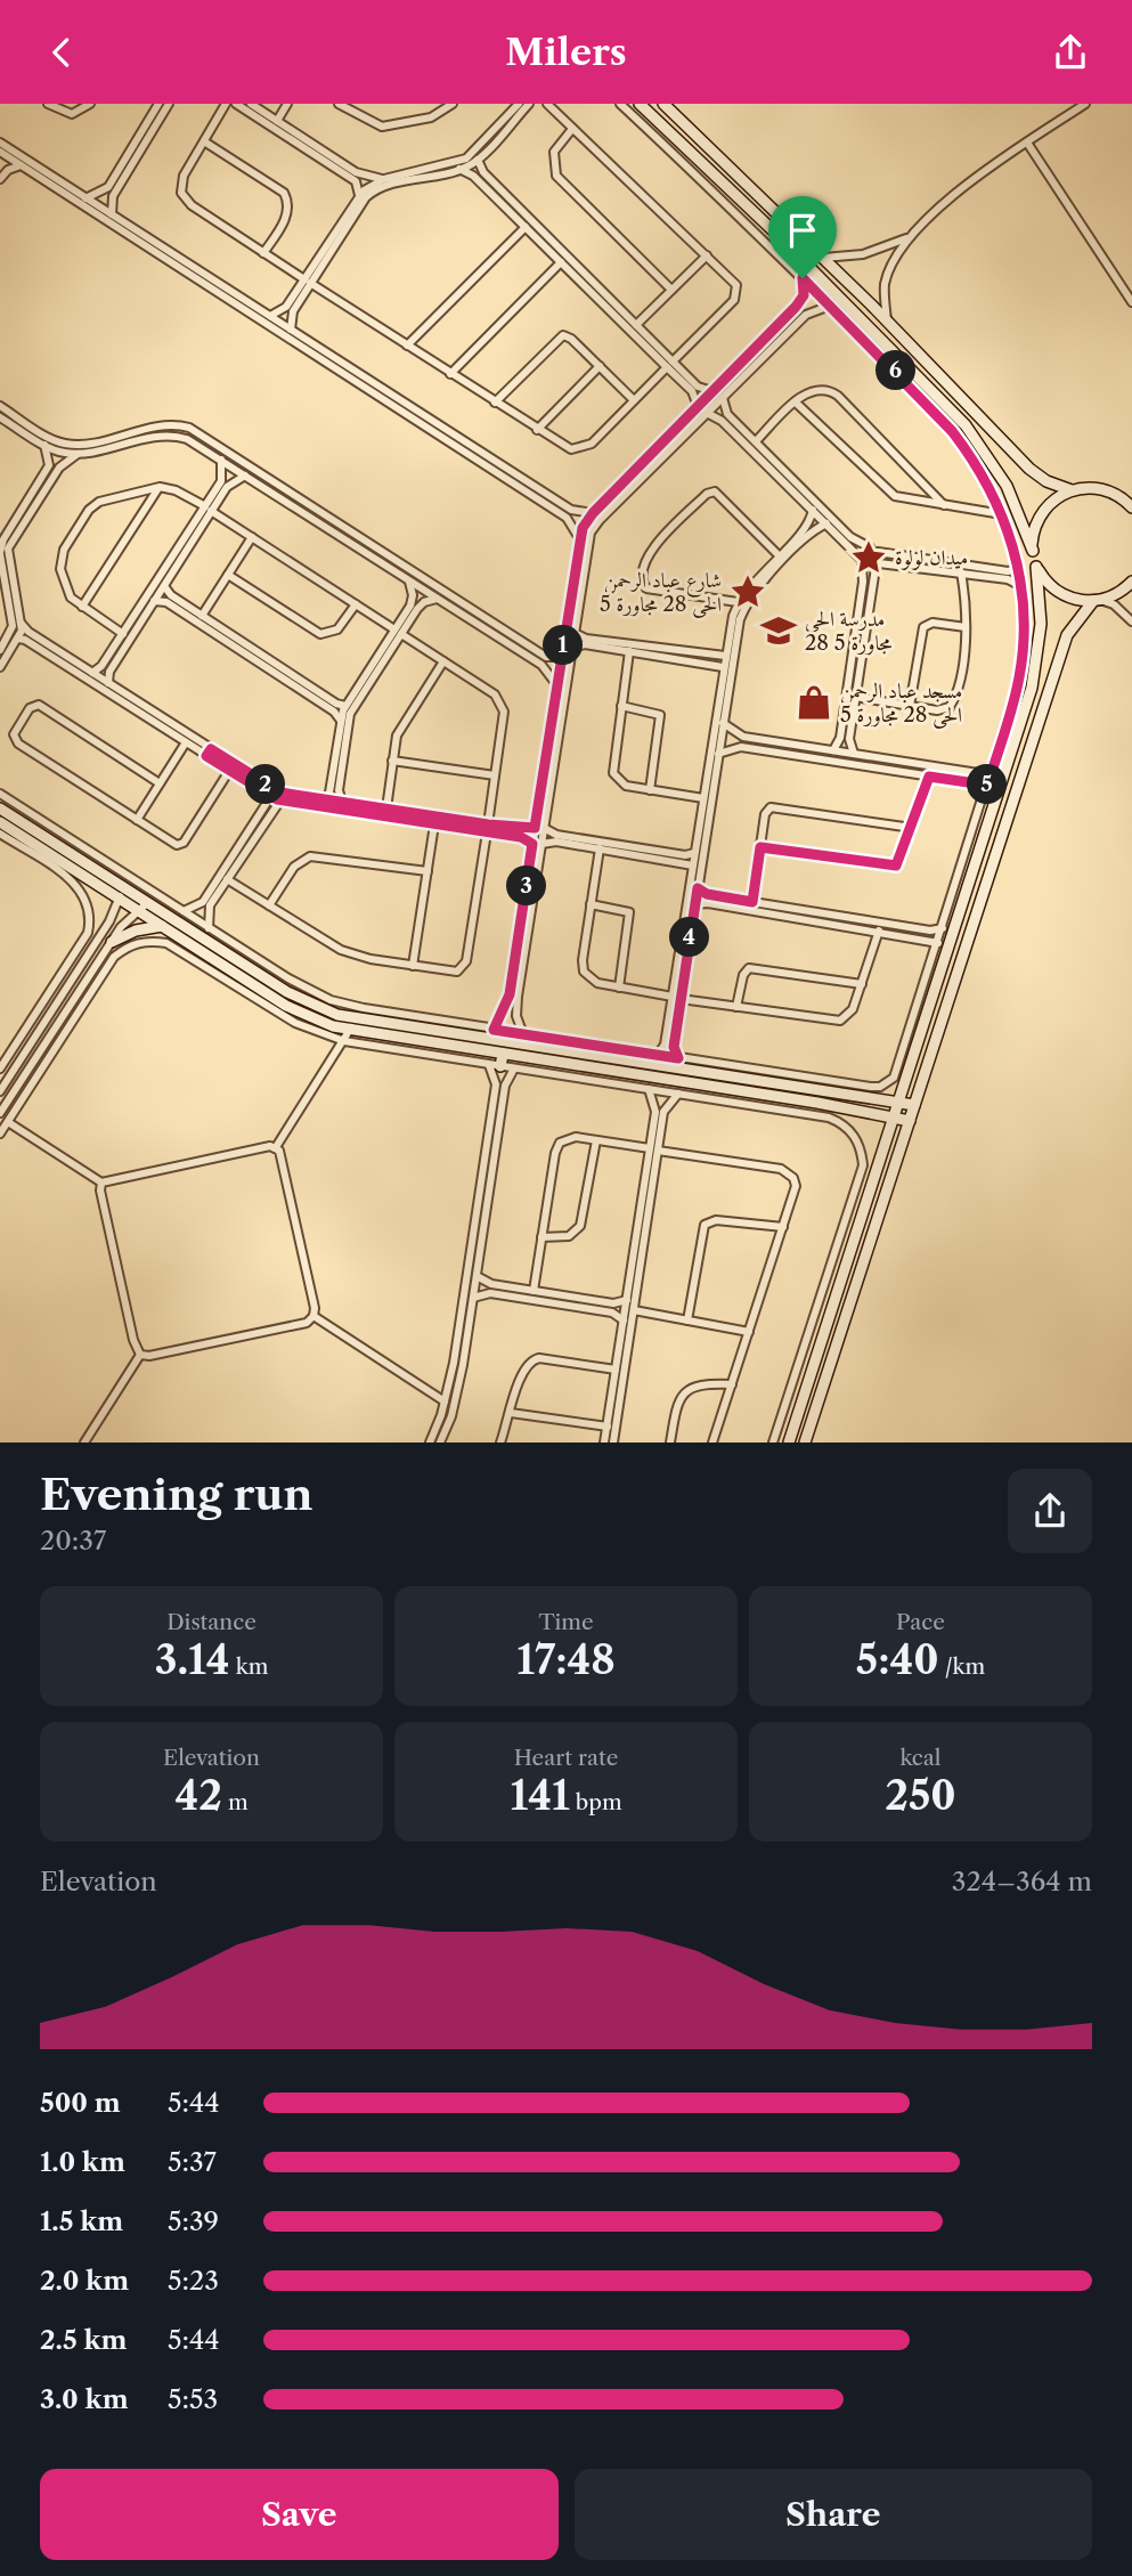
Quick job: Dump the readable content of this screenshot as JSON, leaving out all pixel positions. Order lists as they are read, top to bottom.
{
  "places": {
    "place": ["ميدان لولوة", "شارع عباد الرحمن الحى 28 مجاورة 5"],
    "school or university": ["مدرسة الحى 28 مجاورة 5"],
    "shop": ["مسجد عباد الرحمن الحى 28 مجاورة 5"]
  },
  "page": {
    "header": "Milers",
    "pins": [
      "6",
      "1",
      "2",
      "5",
      "3",
      "4"
    ],
    "heading": ["Evening run", "20:37"],
    "stats": [
      ["Distance", "3.14 km"],
      ["Time", "17:48"],
      ["Pace", "5:40 /km"],
      ["Elevation", "42 m"],
      ["Heart rate", "141 bpm"],
      ["kcal", "250"]
    ],
    "chart": ["Elevation", "324–364 m"],
    "list": [
      {
        "name": "500 m",
        "note": "5:44"
      },
      {
        "name": "1.0 km",
        "note": "5:37"
      },
      {
        "name": "1.5 km",
        "note": "5:39"
      },
      {
        "name": "2.0 km",
        "note": "5:23"
      },
      {
        "name": "2.5 km",
        "note": "5:44"
      },
      {
        "name": "3.0 km",
        "note": "5:53"
      }
    ],
    "buttons": ["Save", "Share"]
  }
}
